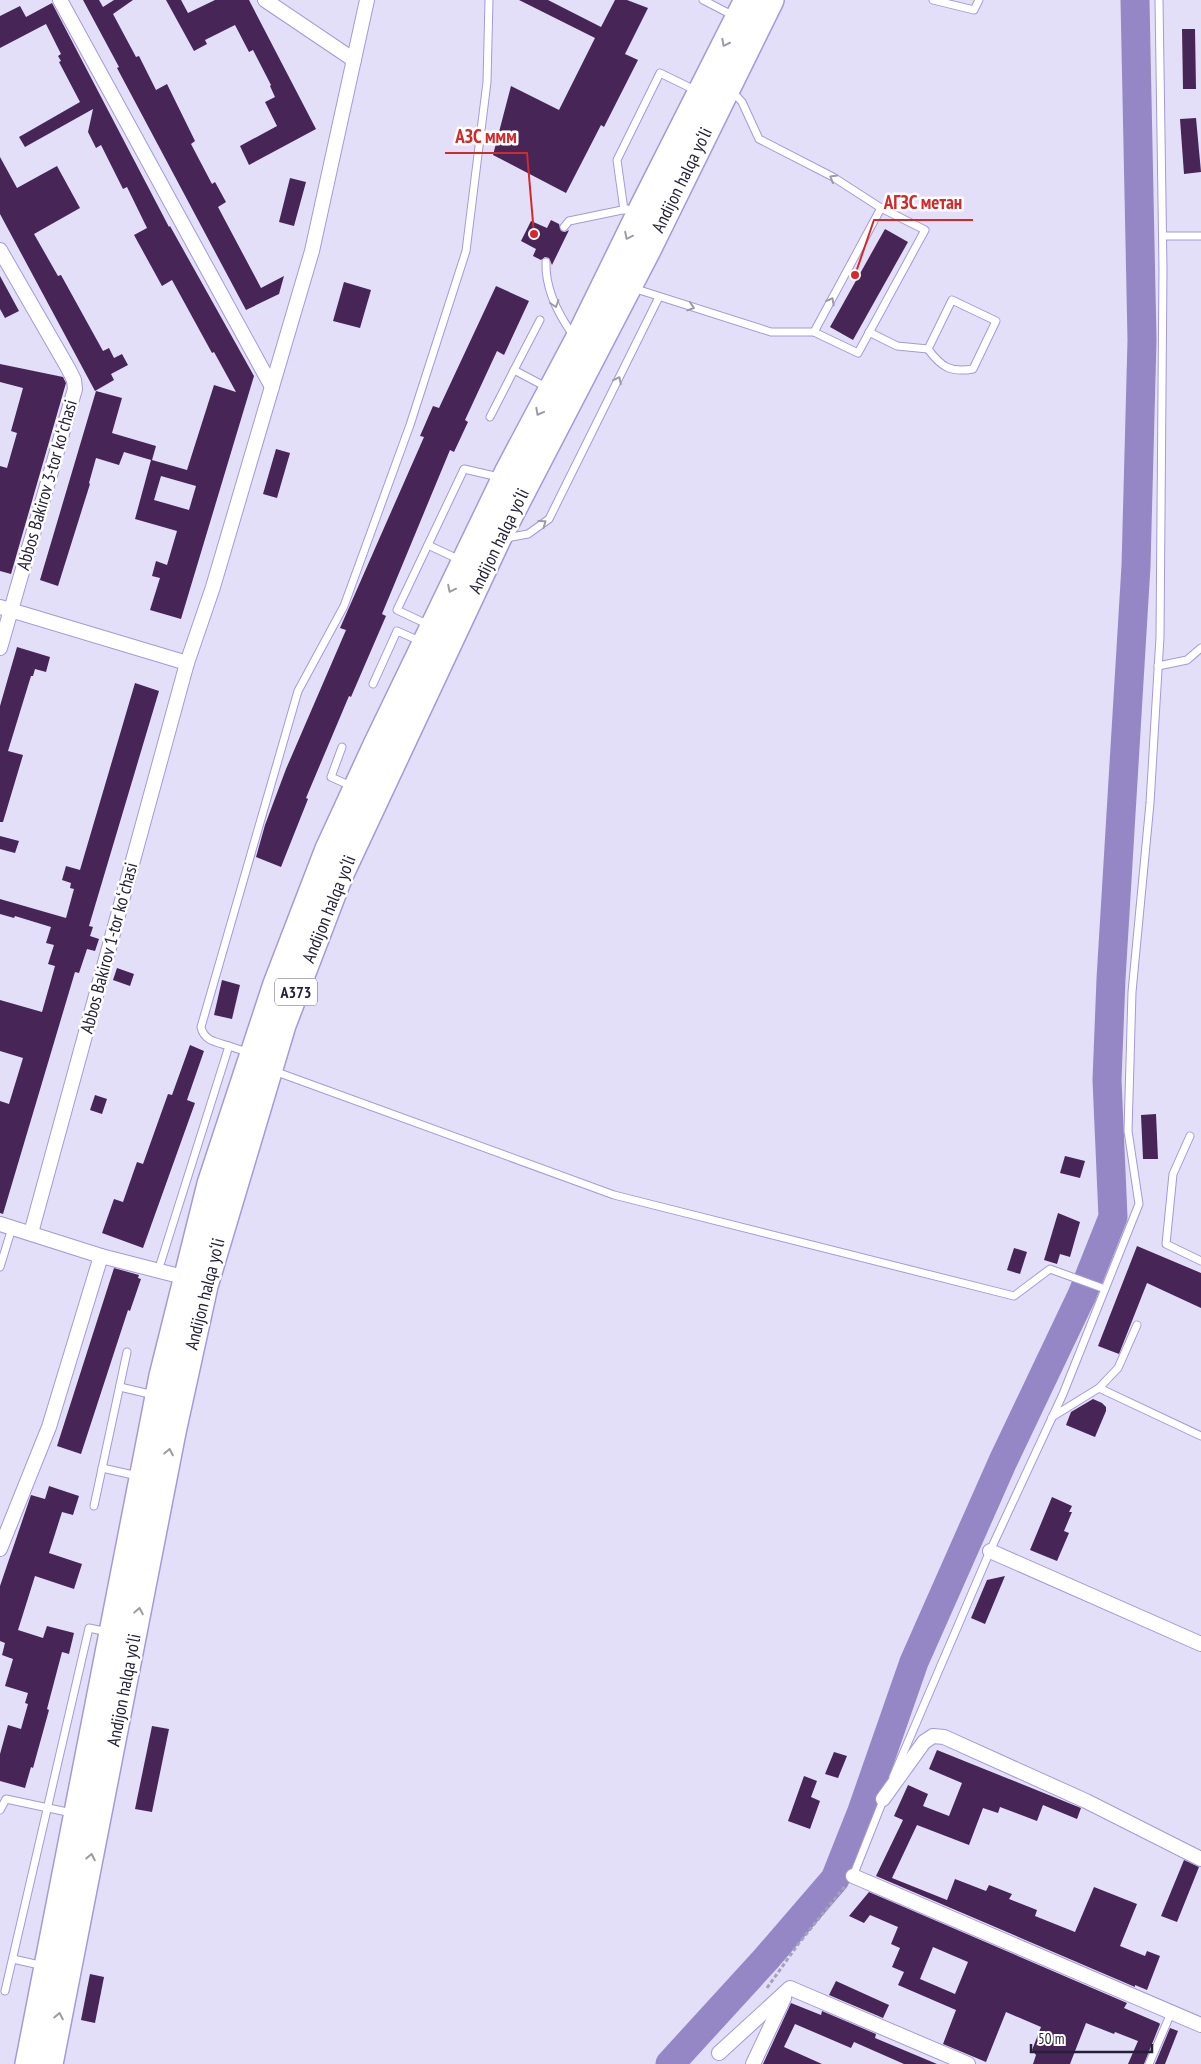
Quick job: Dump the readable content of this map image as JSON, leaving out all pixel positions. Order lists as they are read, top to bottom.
{
  "streets": {
    "highway": ["Andijon halqa yo‘li", "A373"],
    "street": ["Abbos Bakirov 3-tor koʻchasi", "Abbos Bakirov 1-tor koʻchasi"]
  },
  "places": ["АЗС ммм", "АГЗС метан"],
  "scale_bar": "50 m"
}
